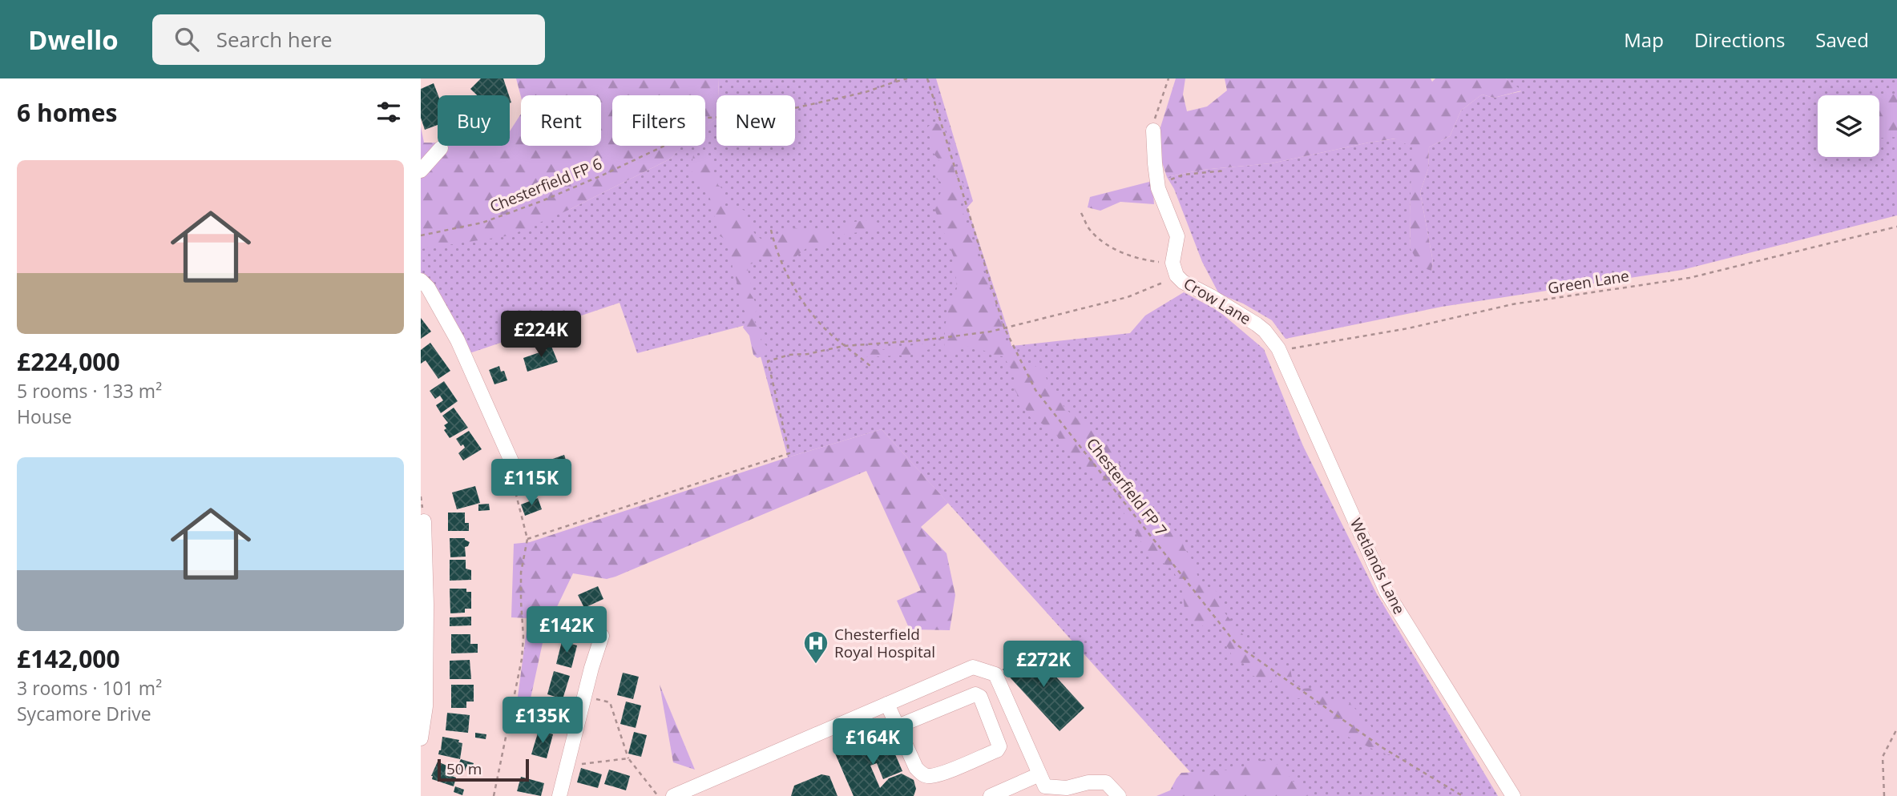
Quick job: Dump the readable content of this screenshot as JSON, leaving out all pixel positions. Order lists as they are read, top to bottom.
{
  "streets": {
    "street": ["Crow Lane", "Wetlands Lane"],
    "path": ["Chesterfield FP 6", "Green Lane", "Chesterfield FP 7"]
  },
  "crossings": [
    ["Green Lane", "Crow Lane"],
    ["Green Lane", "Wetlands Lane"],
    ["Crow Lane", "Wetlands Lane"]
  ],
  "places": {
    "hospital": ["Chesterfield Royal Hospital"]
  },
  "scale_bar": "50 m",
  "page": {
    "header": "Dwello",
    "search": "Search here",
    "nav": ["Map", "Directions", "Saved"],
    "heading": "6 homes",
    "chip": [
      "Buy",
      "Rent",
      "Filters",
      "New"
    ],
    "list": [
      {
        "name": "£224,000",
        "note": "5 rooms · 133 m² · House"
      },
      {
        "name": "£142,000",
        "note": "3 rooms · 101 m² · Sycamore Drive"
      }
    ],
    "price": [
      "£224K",
      "£115K",
      "£142K",
      "£272K",
      "£135K",
      "£164K"
    ],
    "scale": "50 m"
  }
}
